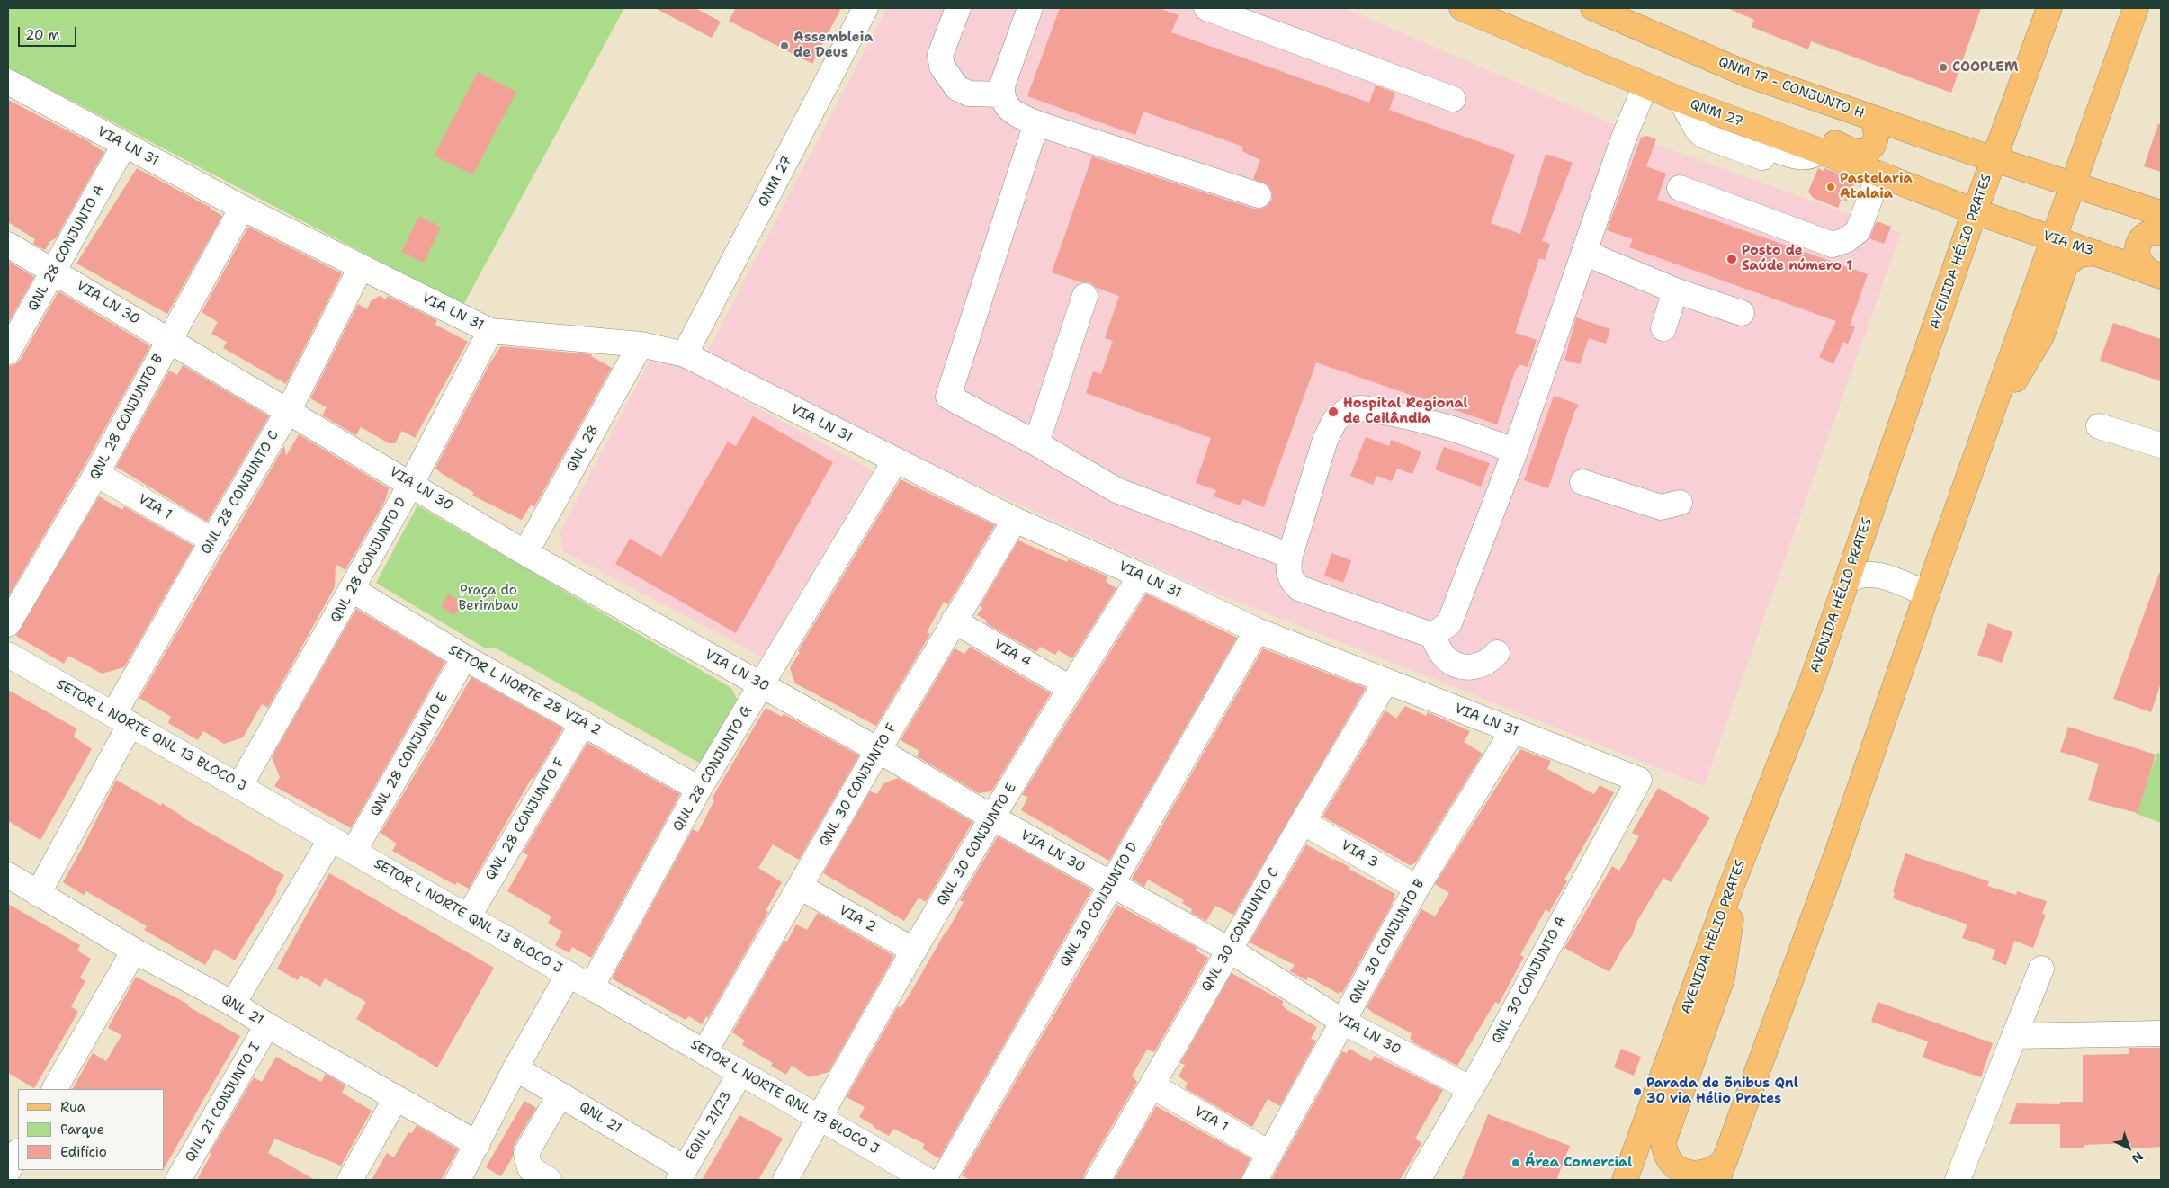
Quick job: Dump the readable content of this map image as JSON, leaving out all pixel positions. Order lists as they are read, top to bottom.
{
  "streets": {
    "main road": [
      "QNM 17 - CONJUNTO H",
      "QNM 27",
      "VIA M3",
      "AVENIDA HÉLIO PRATES"
    ],
    "street": [
      "VIA LN 31",
      "QNL 28 CONJUNTO A",
      "VIA LN 30",
      "QNL 28 CONJUNTO B",
      "QNL 28",
      "QNL 28 CONJUNTO C",
      "VIA 1",
      "QNL 28 CONJUNTO D",
      "VIA 4",
      "SETOR L NORTE 28 VIA 2",
      "SETOR L NORTE QNL 13 BLOCO J",
      "QNL 28 CONJUNTO E",
      "QNL 28 CONJUNTO G",
      "QNL 30 CONJUNTO F",
      "QNL 28 CONJUNTO F",
      "QNL 30 CONJUNTO E",
      "VIA 3",
      "QNL 30 CONJUNTO D",
      "VIA 2",
      "QNL 30 CONJUNTO C",
      "QNL 30 CONJUNTO B",
      "QNL 30 CONJUNTO A",
      "QNL 21",
      "QNL 21 CONJUNTO I",
      "EQNL 21/23"
    ]
  },
  "crossings": [
    ["QNM 17 - CONJUNTO H", "AVENIDA HÉLIO PRATES"],
    ["QNM 27", "VIA LN 31"],
    ["QNM 27", "VIA M3"],
    ["QNM 27", "AVENIDA HÉLIO PRATES"],
    ["VIA LN 31", "QNL 28 CONJUNTO A"],
    ["VIA LN 31", "QNL 28 CONJUNTO B"],
    ["VIA LN 31", "QNL 28"],
    ["VIA LN 31", "QNL 28 CONJUNTO C"],
    ["VIA LN 31", "QNL 28 CONJUNTO D"],
    ["VIA LN 31", "QNL 28 CONJUNTO G"],
    ["VIA LN 31", "QNL 30 CONJUNTO F"],
    ["VIA LN 31", "QNL 30 CONJUNTO E"],
    ["VIA LN 31", "QNL 30 CONJUNTO D"],
    ["VIA LN 31", "QNL 30 CONJUNTO C"],
    ["VIA LN 31", "QNL 30 CONJUNTO B"],
    ["VIA LN 31", "QNL 30 CONJUNTO A"],
    ["VIA M3", "AVENIDA HÉLIO PRATES"],
    ["QNL 28 CONJUNTO A", "VIA LN 30"],
    ["VIA LN 30", "QNL 28 CONJUNTO B"],
    ["VIA LN 30", "QNL 28"],
    ["VIA LN 30", "QNL 28 CONJUNTO C"],
    ["VIA LN 30", "QNL 28 CONJUNTO D"],
    ["VIA LN 30", "QNL 28 CONJUNTO G"],
    ["VIA LN 30", "QNL 30 CONJUNTO F"],
    ["VIA LN 30", "QNL 30 CONJUNTO E"],
    ["VIA LN 30", "QNL 30 CONJUNTO D"],
    ["VIA LN 30", "QNL 30 CONJUNTO C"],
    ["VIA LN 30", "QNL 30 CONJUNTO B"],
    ["VIA LN 30", "QNL 30 CONJUNTO A"],
    ["QNL 28 CONJUNTO B", "VIA 1"],
    ["QNL 28 CONJUNTO C", "VIA 1"],
    ["QNL 28 CONJUNTO C", "SETOR L NORTE QNL 13 BLOCO J"],
    ["QNL 28 CONJUNTO C", "QNL 21"],
    ["VIA 1", "QNL 30 CONJUNTO C"],
    ["VIA 1", "QNL 30 CONJUNTO B"],
    ["QNL 28 CONJUNTO D", "SETOR L NORTE 28 VIA 2"],
    ["QNL 28 CONJUNTO D", "SETOR L NORTE QNL 13 BLOCO J"],
    ["VIA 4", "QNL 30 CONJUNTO F"],
    ["VIA 4", "QNL 30 CONJUNTO E"],
    ["SETOR L NORTE 28 VIA 2", "QNL 28 CONJUNTO E"],
    ["SETOR L NORTE 28 VIA 2", "QNL 28 CONJUNTO G"],
    ["SETOR L NORTE 28 VIA 2", "QNL 28 CONJUNTO F"],
    ["SETOR L NORTE QNL 13 BLOCO J", "QNL 28 CONJUNTO E"],
    ["SETOR L NORTE QNL 13 BLOCO J", "QNL 28 CONJUNTO G"],
    ["SETOR L NORTE QNL 13 BLOCO J", "QNL 30 CONJUNTO F"],
    ["SETOR L NORTE QNL 13 BLOCO J", "QNL 28 CONJUNTO F"],
    ["SETOR L NORTE QNL 13 BLOCO J", "QNL 30 CONJUNTO E"],
    ["SETOR L NORTE QNL 13 BLOCO J", "EQNL 21/23"],
    ["QNL 30 CONJUNTO F", "VIA 2"],
    ["QNL 30 CONJUNTO E", "VIA 2"],
    ["VIA 3", "QNL 30 CONJUNTO C"],
    ["VIA 3", "QNL 30 CONJUNTO B"],
    ["QNL 21", "QNL 21 CONJUNTO I"],
    ["QNL 21", "EQNL 21/23"]
  ],
  "parks": ["Praça do Berimbau"],
  "places": [
    "Assembleia de Deus",
    "COOPLEM",
    "Pastelaria Atalaia",
    "Posto de Saúde número 1",
    "Hospital Regional de Ceilândia",
    "Parada de õnibus Qnl 30 via Hélio Prates",
    "Área Comercial"
  ],
  "legend": ["Rua", "Parque", "Edifício"],
  "scale_bar": "20 m",
  "north": "bottom right"
}
